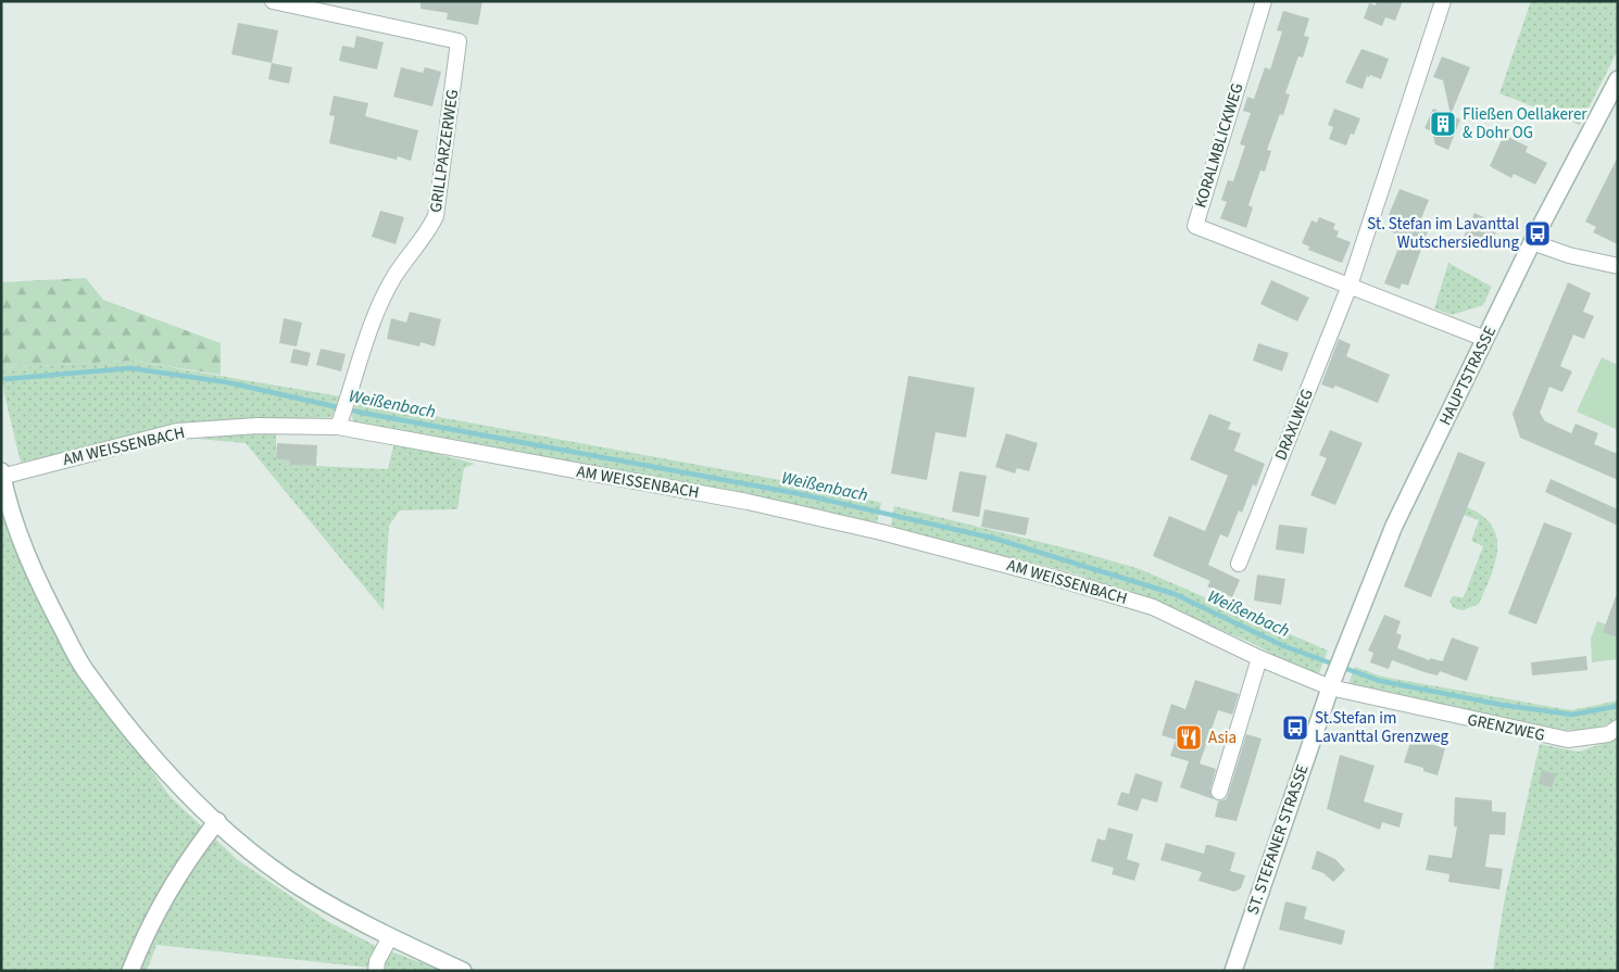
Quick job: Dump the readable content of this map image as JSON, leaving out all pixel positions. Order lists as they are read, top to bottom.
{
  "streets": {
    "main road": ["HAUPTSTRASSE", "ST. STEFANER STRASSE"],
    "street": [
      "KORALMBLICKWEG",
      "GRILLPARZERWEG",
      "DRAXLWEG",
      "AM WEISSENBACH",
      "GRENZWEG"
    ]
  },
  "crossings": [
    ["KORALMBLICKWEG", "HAUPTSTRASSE"],
    ["KORALMBLICKWEG", "DRAXLWEG"],
    ["GRILLPARZERWEG", "AM WEISSENBACH"],
    ["HAUPTSTRASSE", "AM WEISSENBACH"],
    ["HAUPTSTRASSE", "GRENZWEG"],
    ["HAUPTSTRASSE", "ST. STEFANER STRASSE"],
    ["AM WEISSENBACH", "GRENZWEG"],
    ["AM WEISSENBACH", "ST. STEFANER STRASSE"],
    ["GRENZWEG", "ST. STEFANER STRASSE"]
  ],
  "water": ["Weißenbach"],
  "places": {
    "building": ["Fließen Oellakerer & Dohr OG"],
    "bus stop": ["St. Stefan im Lavanttal Wutschersiedlung", "St.Stefan im Lavanttal Grenzweg"],
    "restaurant": ["Asia"]
  }
}
